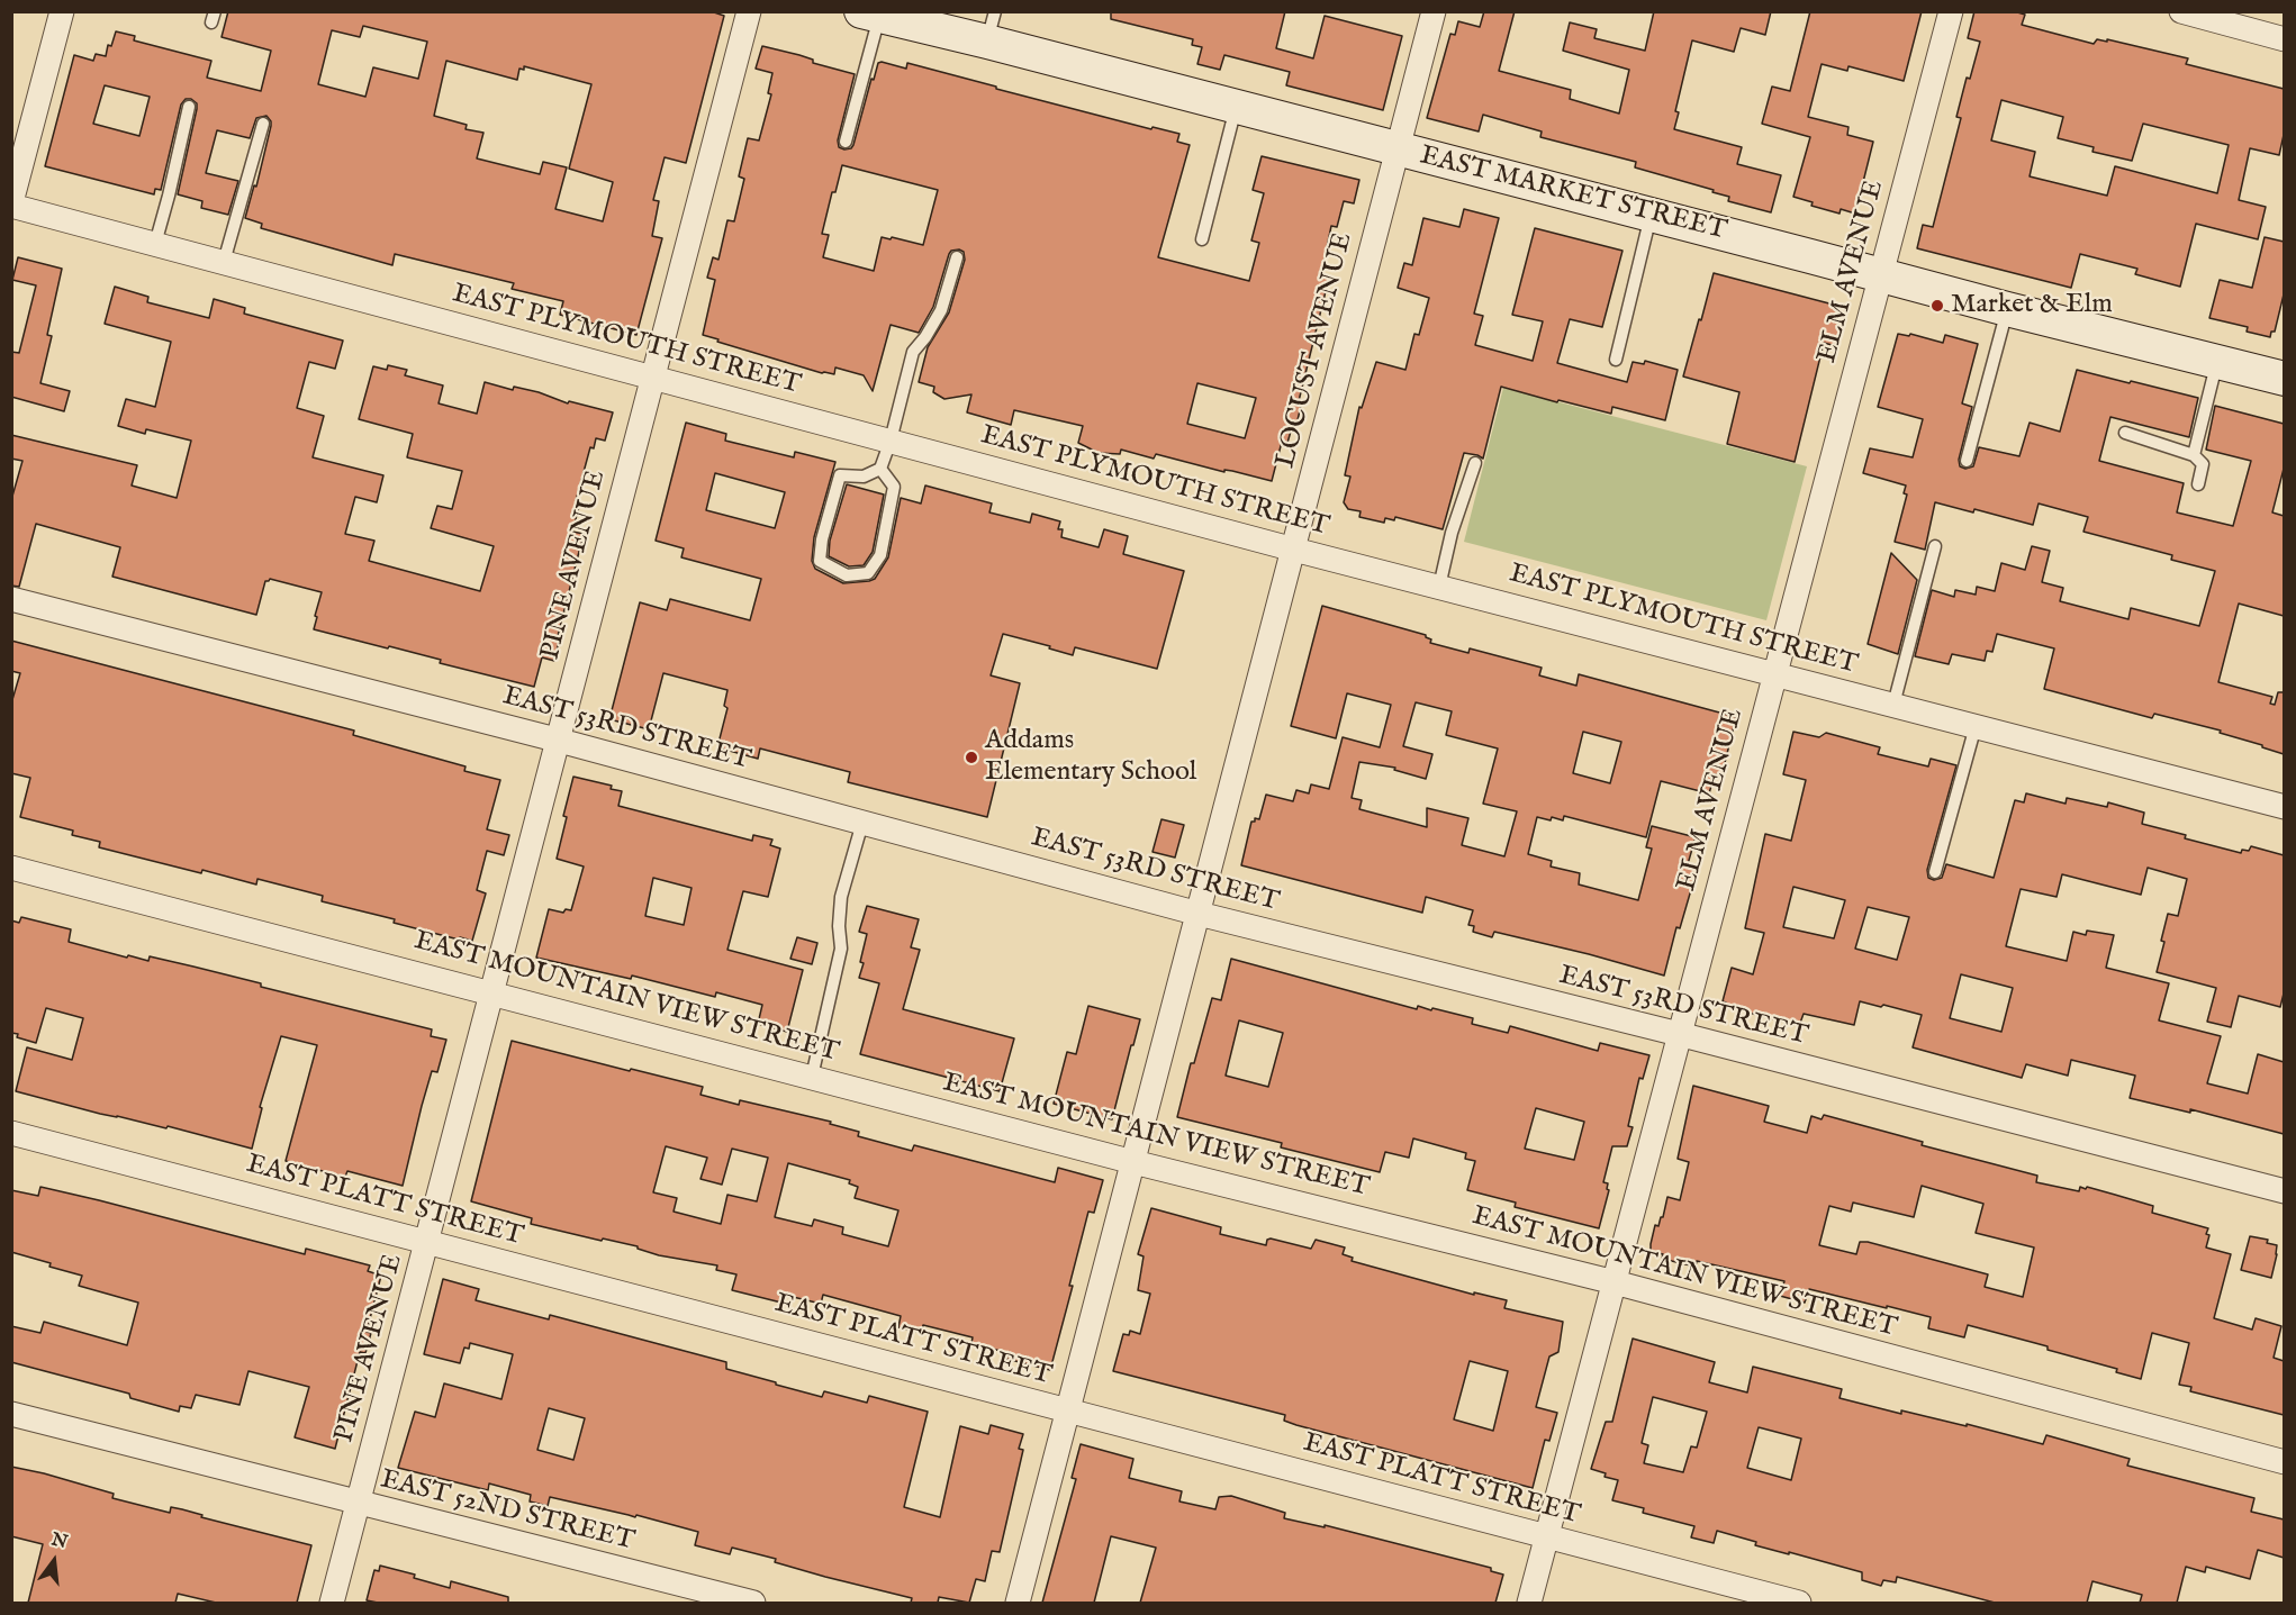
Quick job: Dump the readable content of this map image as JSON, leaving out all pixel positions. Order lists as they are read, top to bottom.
{
  "streets": {
    "street": [
      "EAST MARKET STREET",
      "ELM AVENUE",
      "EAST PLYMOUTH STREET",
      "LOCUST AVENUE",
      "PINE AVENUE",
      "EAST 53RD STREET",
      "EAST MOUNTAIN VIEW STREET",
      "EAST PLATT STREET",
      "EAST 52ND STREET"
    ]
  },
  "crossings": [
    ["EAST MARKET STREET", "ELM AVENUE"],
    ["EAST MARKET STREET", "LOCUST AVENUE"],
    ["ELM AVENUE", "EAST PLYMOUTH STREET"],
    ["ELM AVENUE", "EAST 53RD STREET"],
    ["ELM AVENUE", "EAST MOUNTAIN VIEW STREET"],
    ["ELM AVENUE", "EAST PLATT STREET"],
    ["EAST PLYMOUTH STREET", "LOCUST AVENUE"],
    ["EAST PLYMOUTH STREET", "PINE AVENUE"],
    ["LOCUST AVENUE", "EAST 53RD STREET"],
    ["LOCUST AVENUE", "EAST MOUNTAIN VIEW STREET"],
    ["LOCUST AVENUE", "EAST PLATT STREET"],
    ["PINE AVENUE", "EAST 53RD STREET"],
    ["PINE AVENUE", "EAST MOUNTAIN VIEW STREET"],
    ["PINE AVENUE", "EAST PLATT STREET"],
    ["PINE AVENUE", "EAST 52ND STREET"]
  ],
  "places": ["Market & Elm", "Addams Elementary School"],
  "north": "top"
}
